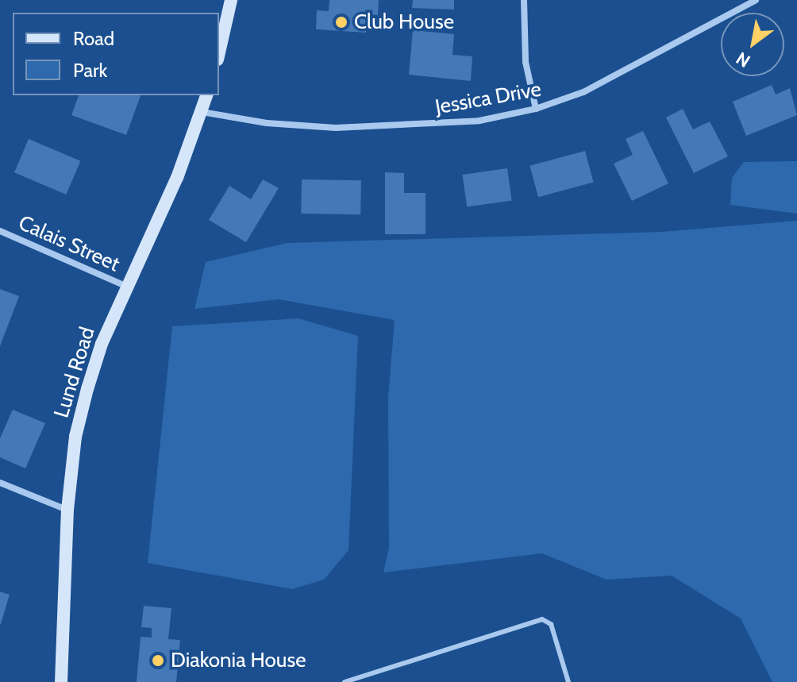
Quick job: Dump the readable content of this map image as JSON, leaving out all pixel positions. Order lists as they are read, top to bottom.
{
  "streets": {
    "street": ["Jessica Drive", "Calais Street", "Lund Road"]
  },
  "crossings": [
    ["Jessica Drive", "Lund Road"],
    ["Calais Street", "Lund Road"]
  ],
  "places": ["Club House", "Diakonia House"],
  "legend": ["Road", "Park"],
  "north": "bottom left"
}
